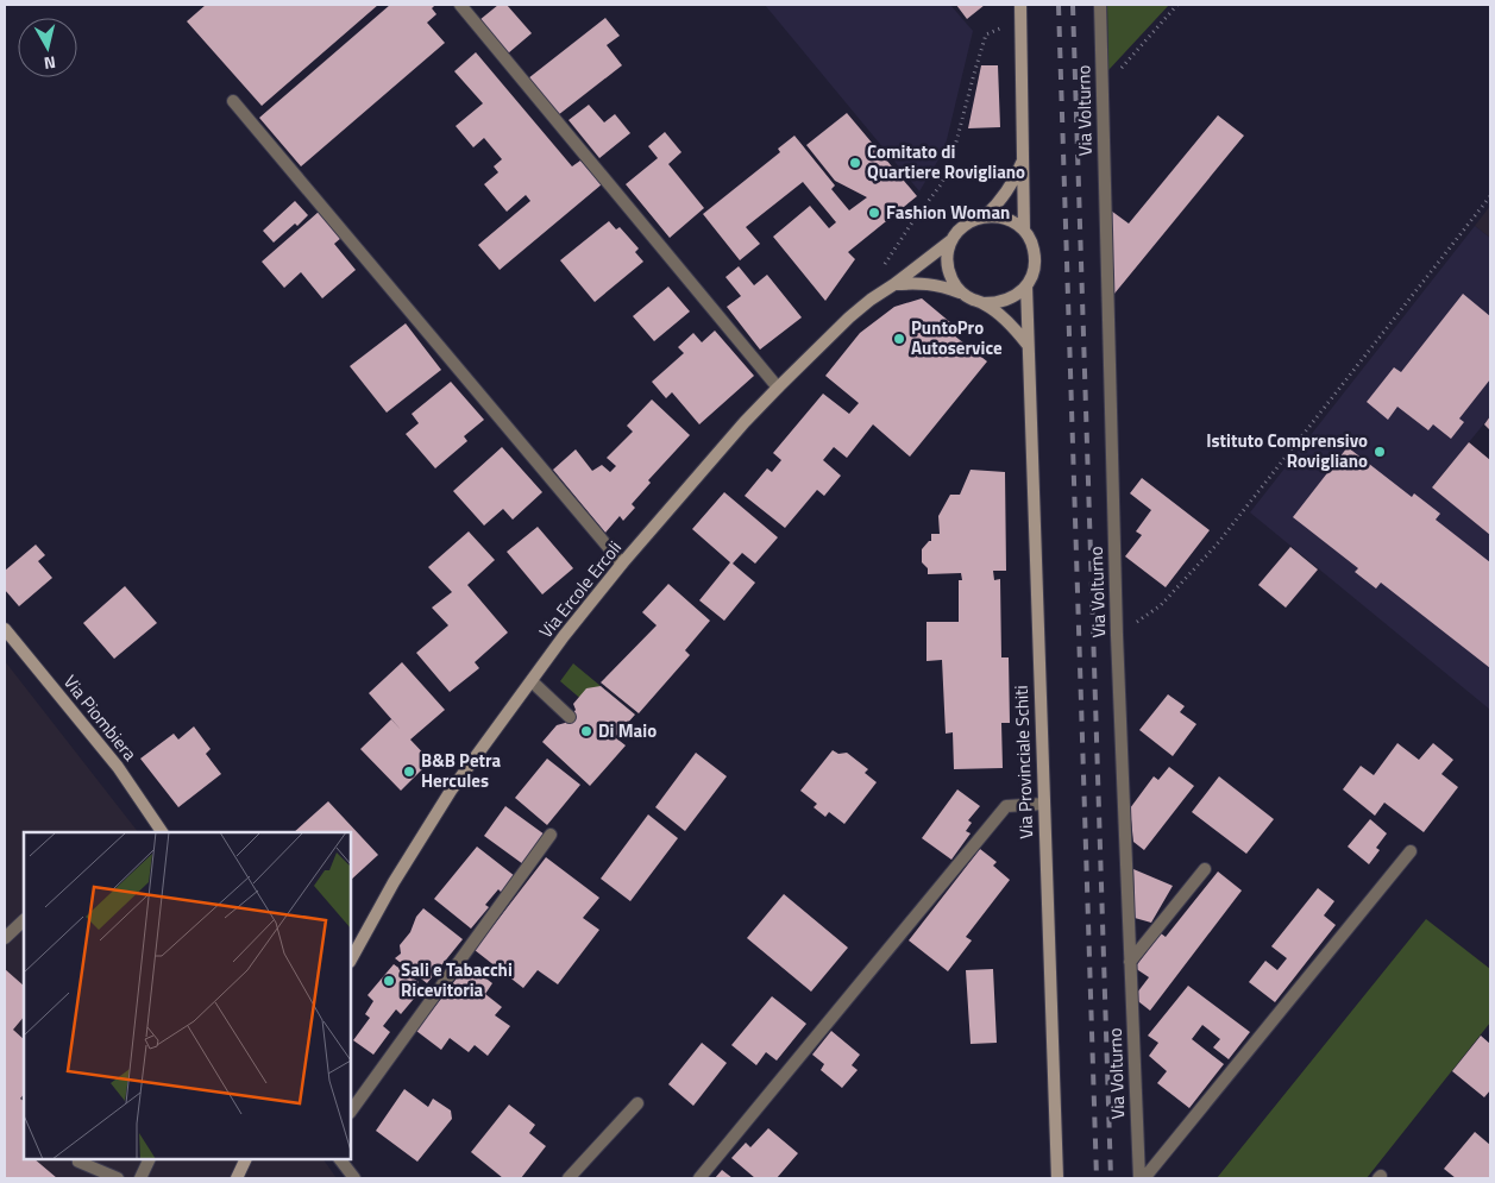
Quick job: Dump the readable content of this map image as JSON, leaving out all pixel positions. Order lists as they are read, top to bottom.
{
  "streets": {
    "street": [
      "Via Volturno",
      "Via Ercole Ercoli",
      "Via Piombiera",
      "Via Provinciale Schiti"
    ]
  },
  "crossings": [
    ["Via Ercole Ercoli", "Via Provinciale Schiti"]
  ],
  "places": [
    "Comitato di Quartiere Rovigliano",
    "Fashion Woman",
    "PuntoPro Autoservice",
    "Istituto Comprensivo Rovigliano",
    "Di Maio",
    "B&B Petra Hercules",
    "Sali e Tabacchi Ricevitoria"
  ],
  "north": "bottom"
}
